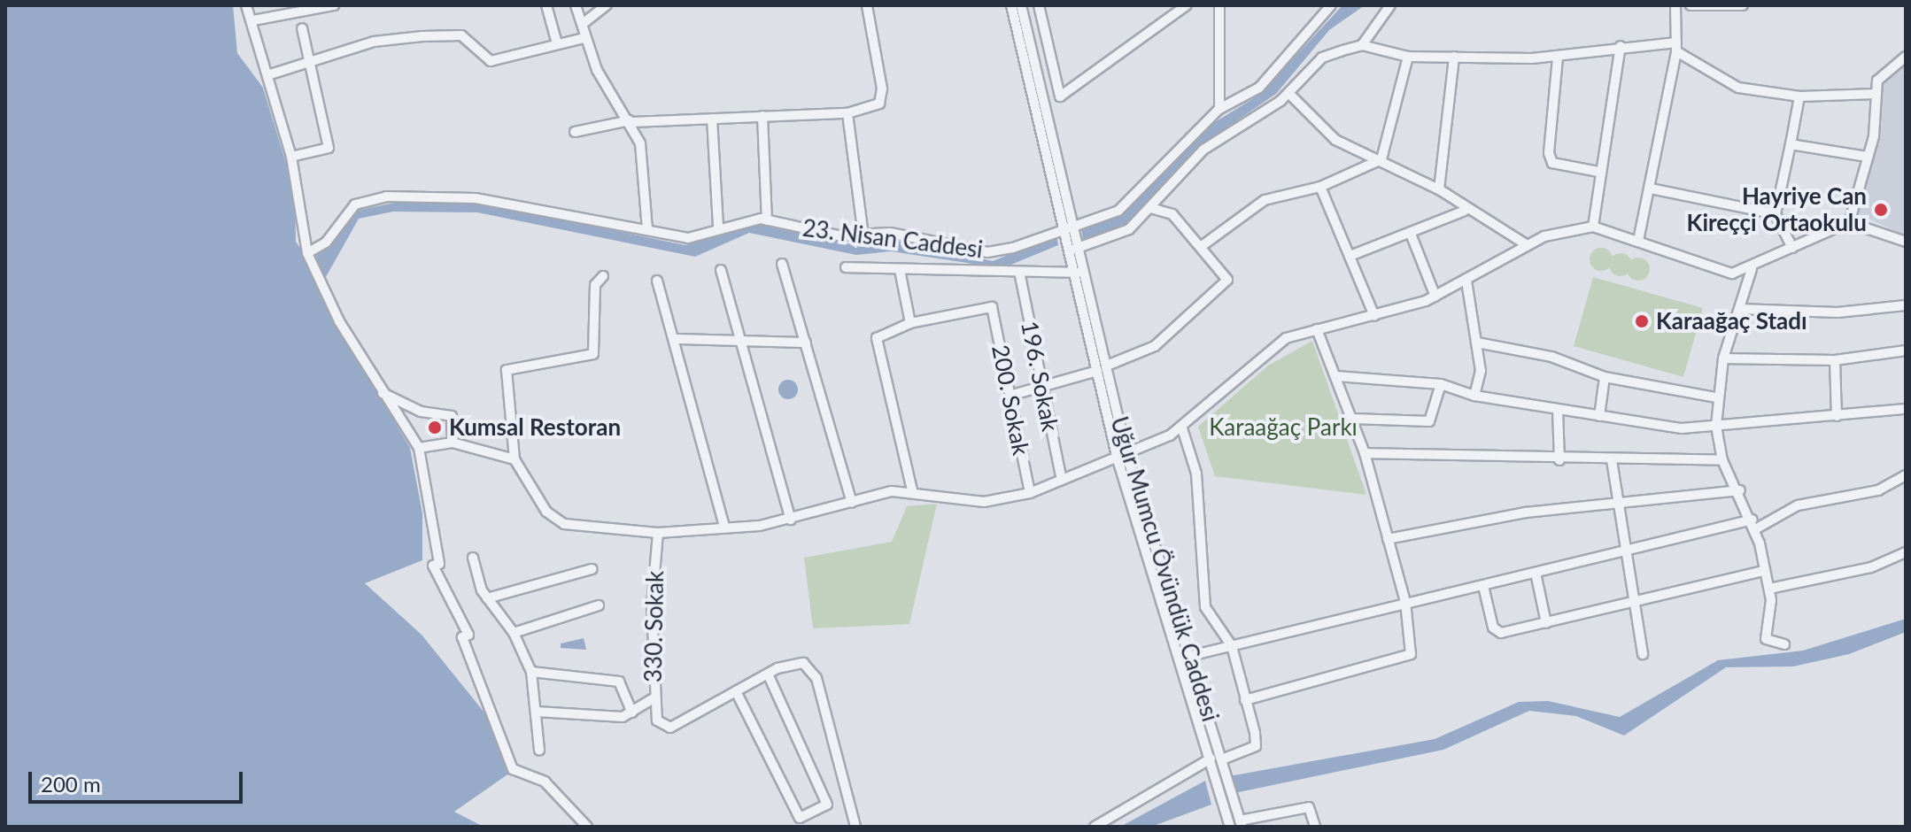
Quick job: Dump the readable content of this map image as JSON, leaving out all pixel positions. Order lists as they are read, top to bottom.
{
  "streets": {
    "street": [
      "23. Nisan Caddesi",
      "196. Sokak",
      "200. Sokak",
      "Uğur Mumcu Övündük Caddesi",
      "330. Sokak"
    ]
  },
  "crossings": [
    ["196. Sokak", "200. Sokak"]
  ],
  "parks": ["Karaağaç Parkı"],
  "places": ["Hayriye Can Kireççi Ortaokulu", "Karaağaç Stadı", "Kumsal Restoran"],
  "scale_bar": "200 m"
}
